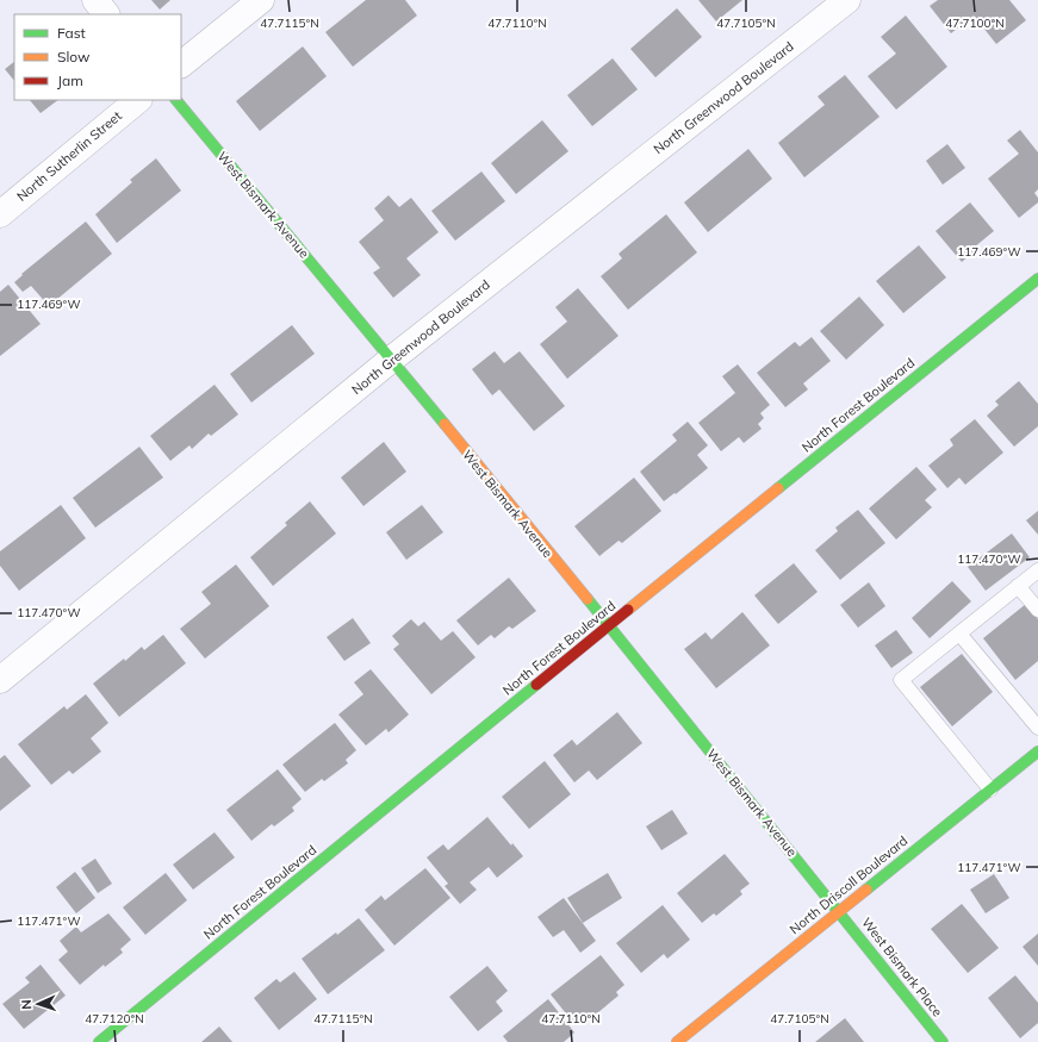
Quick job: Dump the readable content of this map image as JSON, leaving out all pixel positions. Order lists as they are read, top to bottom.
{
  "streets": {
    "street": [
      "North Greenwood Boulevard",
      "North Sutherlin Street",
      "West Bismark Avenue",
      "North Forest Boulevard",
      "North Driscoll Boulevard",
      "West Bismark Place"
    ]
  },
  "crossings": [
    ["North Greenwood Boulevard", "West Bismark Avenue"],
    ["West Bismark Avenue", "North Forest Boulevard"],
    ["West Bismark Avenue", "North Driscoll Boulevard"],
    ["West Bismark Avenue", "West Bismark Place"],
    ["North Driscoll Boulevard", "West Bismark Place"]
  ],
  "legend": ["Fast", "Slow", "Jam"],
  "north": "left",
  "coordinates": [
    "47.7115°N",
    "47.7110°N",
    "47.7105°N",
    "47.7100°N",
    "117.469°W",
    "117.470°W",
    "117.471°W",
    "47.7120°N"
  ]
}
